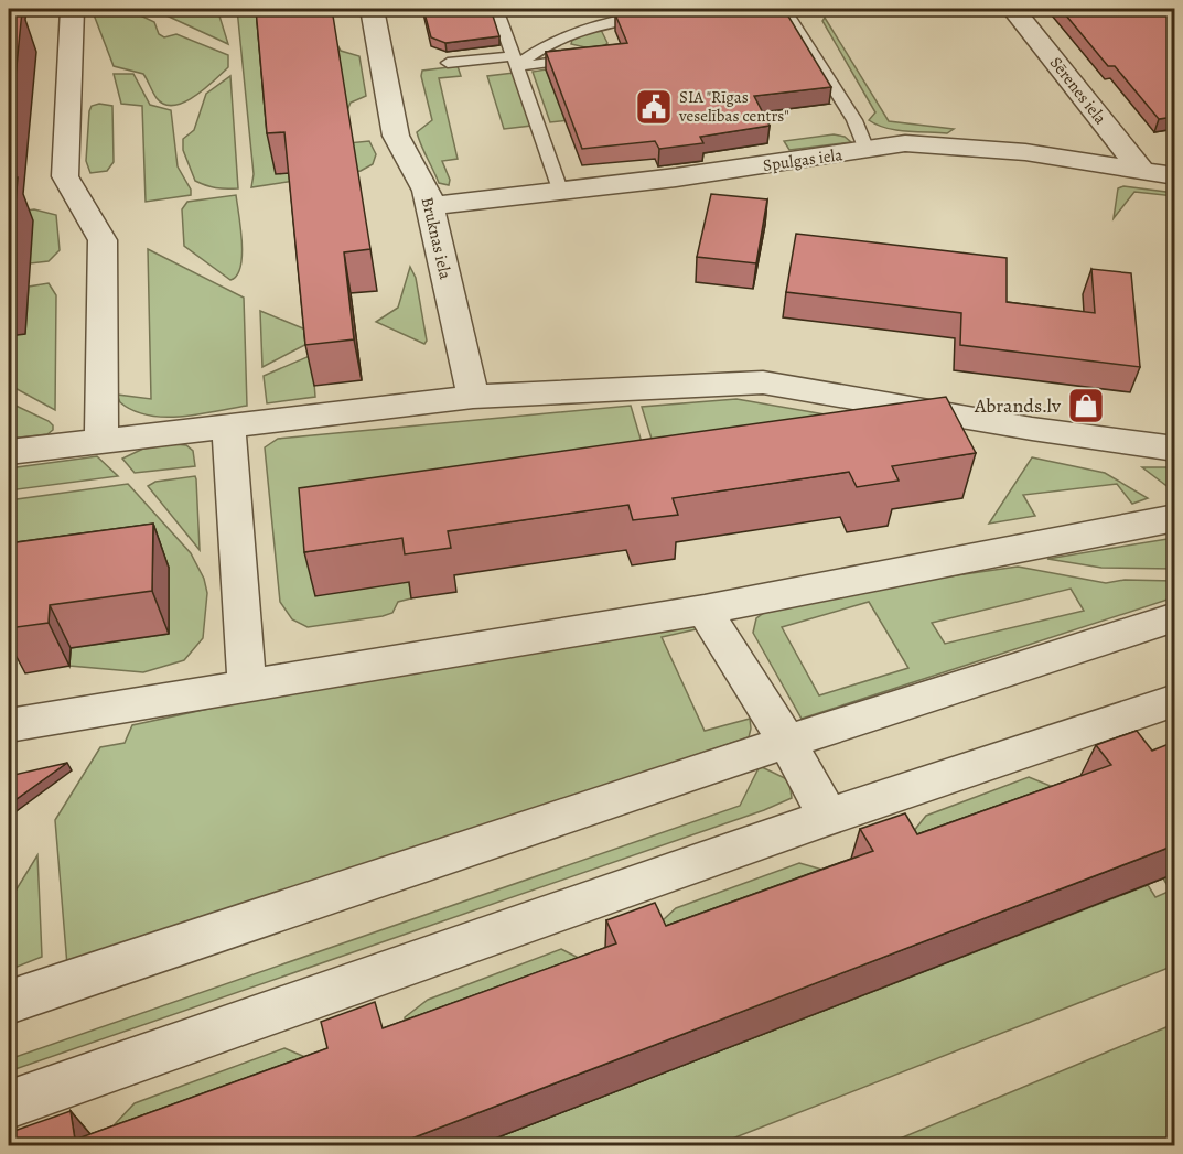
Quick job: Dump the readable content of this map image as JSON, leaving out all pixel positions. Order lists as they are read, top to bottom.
{
  "streets": {
    "street": ["Sērenes iela", "Spulgas iela", "Bruknas iela"]
  },
  "crossings": [
    ["Sērenes iela", "Spulgas iela"],
    ["Spulgas iela", "Bruknas iela"]
  ],
  "places": {
    "public building": ["SIA \"Rīgas veselības centrs\""],
    "shop": ["Abrands.lv"]
  }
}
